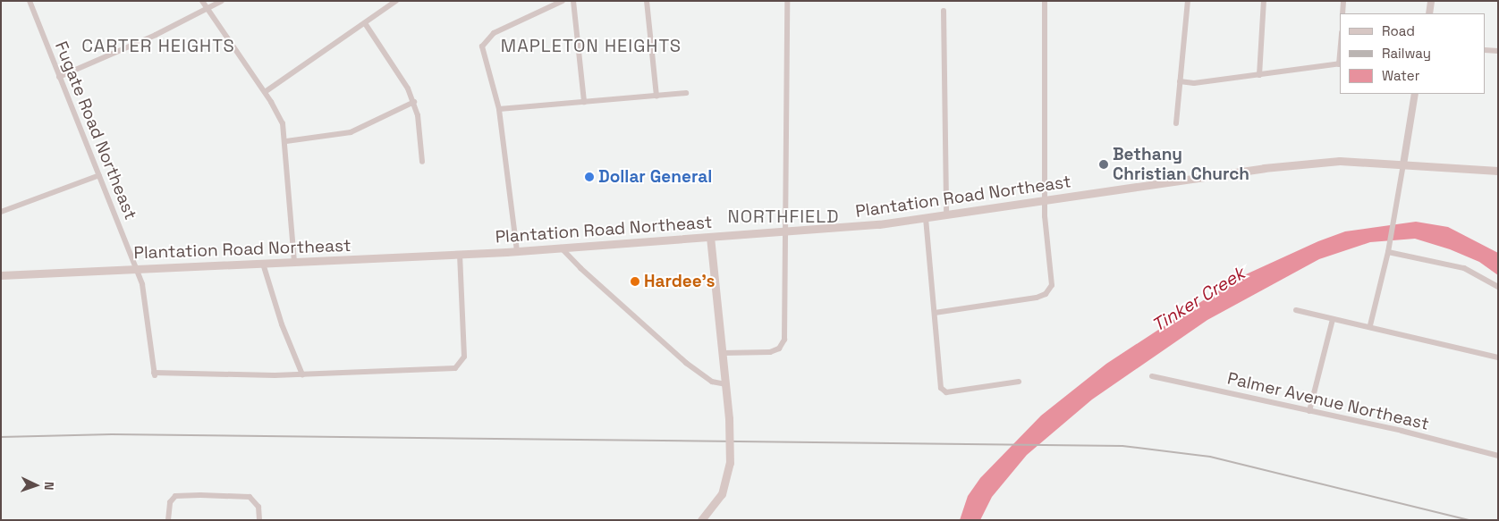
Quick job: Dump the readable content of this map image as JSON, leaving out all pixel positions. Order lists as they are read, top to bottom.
{
  "streets": {
    "main road": ["Plantation Road Northeast"],
    "street": ["Fugate Road Northeast", "Palmer Avenue Northeast"]
  },
  "crossings": [
    ["Fugate Road Northeast", "Plantation Road Northeast"]
  ],
  "districts": ["CARTER HEIGHTS", "MAPLETON HEIGHTS", "NORTHFIELD"],
  "water": ["Tinker Creek"],
  "places": ["Bethany Christian Church", "Dollar General", "Hardee's"],
  "legend": ["Road", "Railway", "Water"],
  "north": "right"
}
